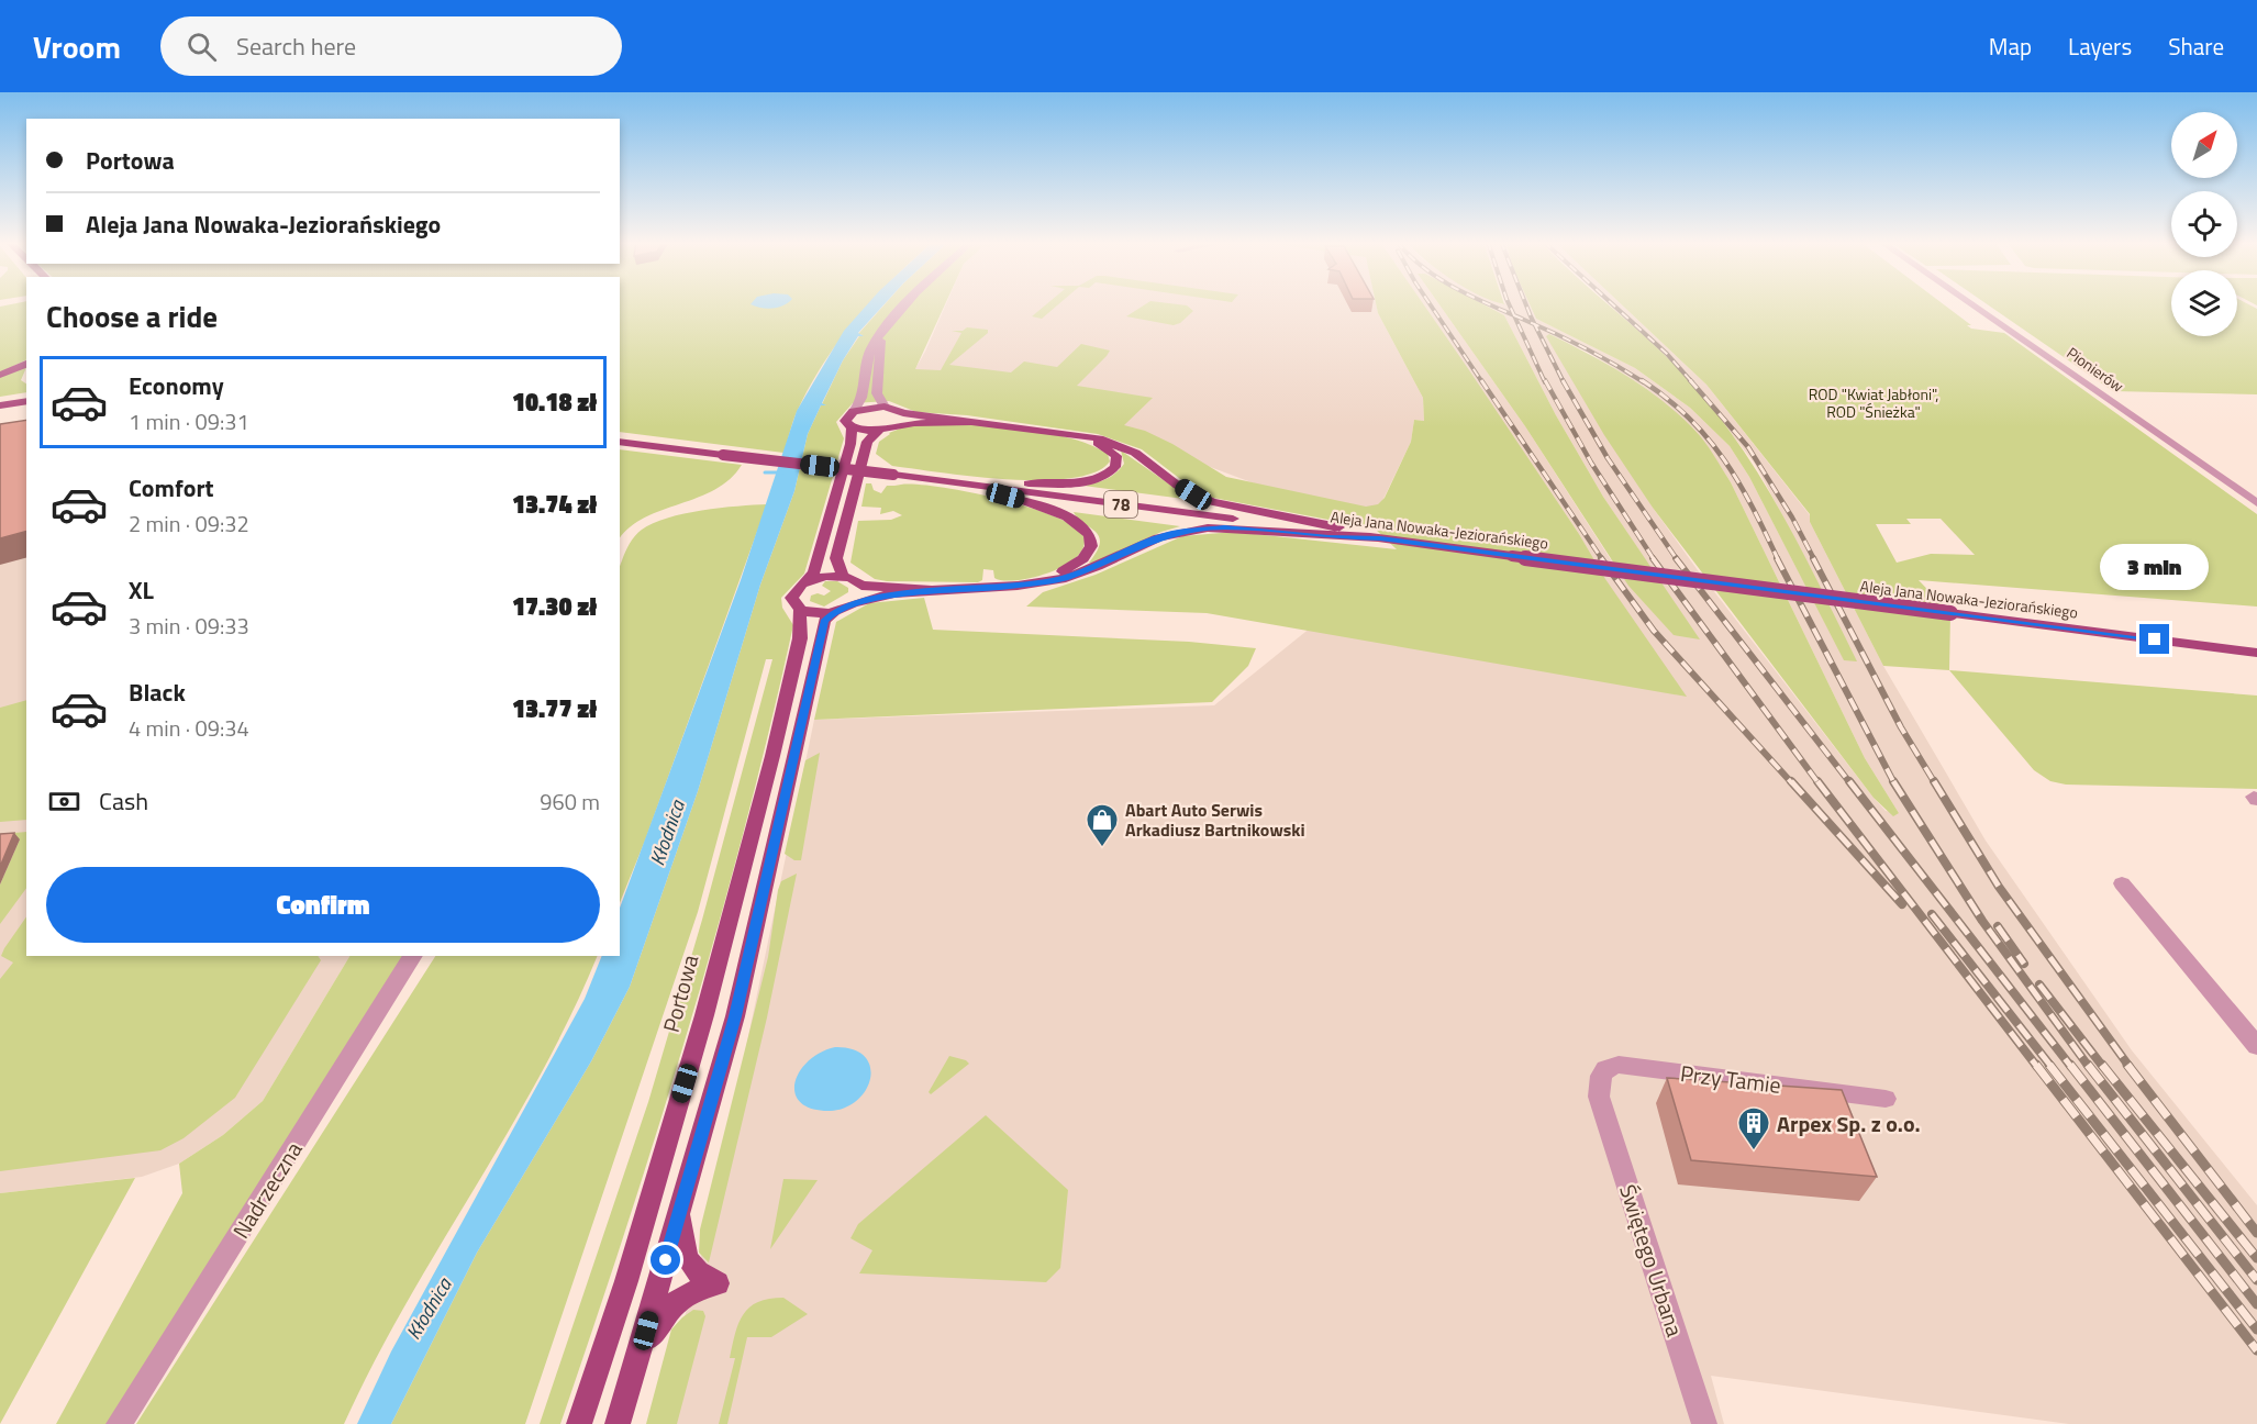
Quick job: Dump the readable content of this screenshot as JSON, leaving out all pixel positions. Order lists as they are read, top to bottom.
{
  "streets": {
    "main road": ["78", "Aleja Jana Nowaka-Jeziorańskiego", "Portowa"],
    "street": [
      "Pionierów",
      "Przy Tamie",
      "Nadrzeczna",
      "Świętego Urbana"
    ]
  },
  "crossings": [
    ["Przy Tamie", "Świętego Urbana"]
  ],
  "water": ["Kłodnica"],
  "parks": ["ROD \"Kwiat Jabłoni\", ROD \"Śnieżka\""],
  "places": {
    "shop": ["Abart Auto Serwis Arkadiusz Bartnikowski"],
    "building": ["Arpex Sp. z o.o."]
  },
  "north": "top right",
  "page": {
    "header": "Vroom",
    "search": "Search here",
    "nav": ["Map", "Layers", "Share"],
    "banner": ["Portowa", "Aleja Jana Nowaka-Jeziorańskiego"],
    "heading": "Choose a ride",
    "list": [
      {
        "name": "Economy",
        "note": "1 min · 09:31",
        "value": "10.18 zł"
      },
      {
        "name": "Comfort",
        "note": "2 min · 09:32",
        "value": "13.74 zł"
      },
      {
        "name": "XL",
        "note": "3 min · 09:33",
        "value": "17.30 zł"
      },
      {
        "name": "Black",
        "note": "4 min · 09:34",
        "value": "13.77 zł"
      }
    ],
    "bubble": "3 min",
    "pay": ["Cash", "960 m"],
    "buttons": "Confirm"
  }
}
